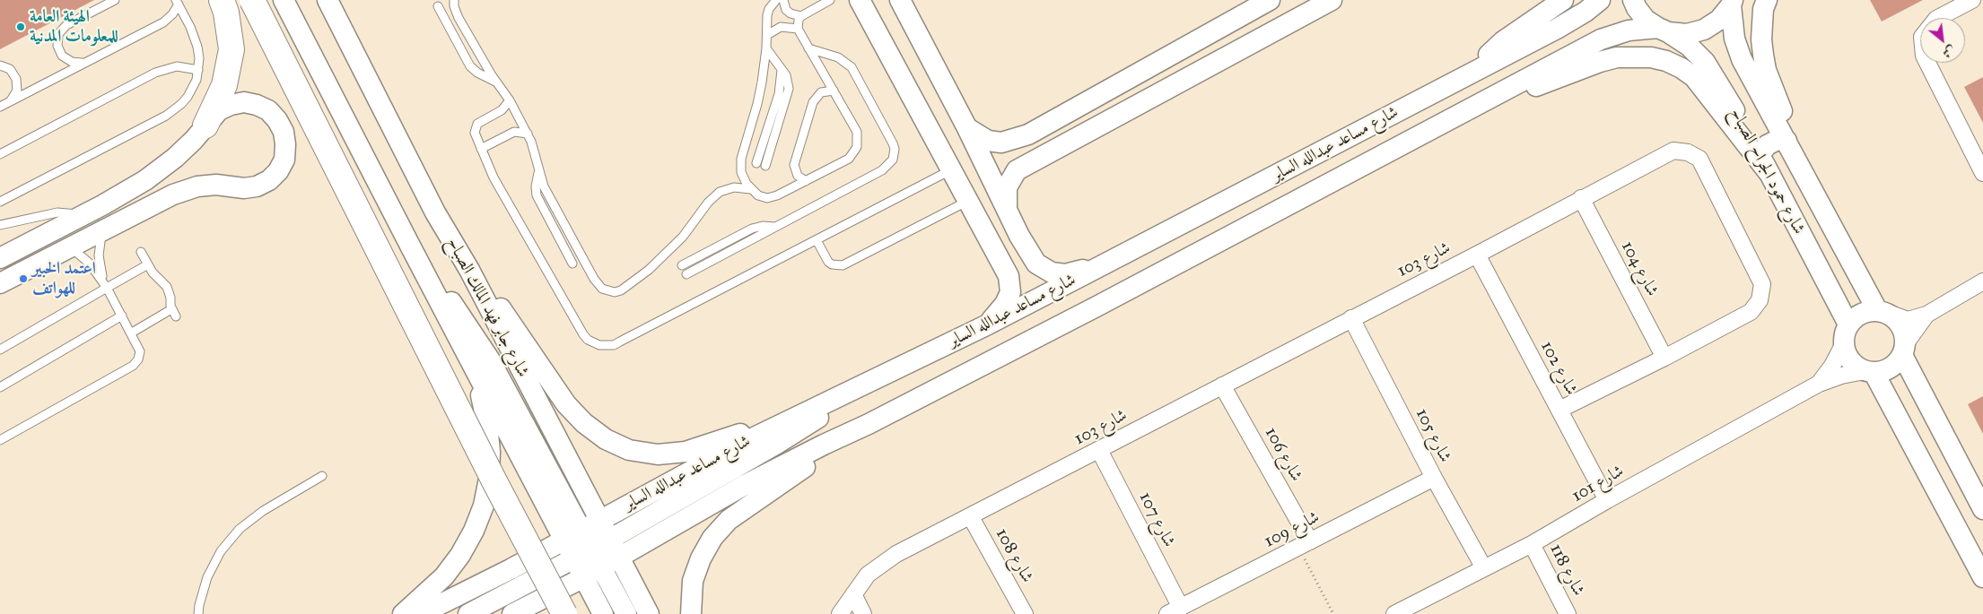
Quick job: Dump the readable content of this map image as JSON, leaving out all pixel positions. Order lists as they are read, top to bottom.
{
  "streets": {
    "street": [
      "شارع مساعد عبدالله الساير",
      "شارع حمود الجراح الصباح",
      "شارع 103",
      "شارع 104",
      "شارع جابر فهد المالك الصباح",
      "شارع 102",
      "شارع 105",
      "شارع 106",
      "شارع 101",
      "شارع 107",
      "شارع 109",
      "شارع 108",
      "شارع 118"
    ]
  },
  "crossings": [
    ["شارع مساعد عبدالله الساير", "شارع حمود الجراح الصباح"],
    ["شارع مساعد عبدالله الساير", "شارع جابر فهد المالك الصباح"],
    ["شارع حمود الجراح الصباح", "شارع 101"],
    ["شارع 103", "شارع 104"],
    ["شارع 103", "شارع 102"],
    ["شارع 103", "شارع 105"],
    ["شارع 103", "شارع 106"],
    ["شارع 103", "شارع 107"],
    ["شارع 103", "شارع 108"],
    ["شارع 102", "شارع 101"],
    ["شارع 105", "شارع 101"],
    ["شارع 105", "شارع 109"],
    ["شارع 106", "شارع 109"],
    ["شارع 101", "شارع 118"],
    ["شارع 107", "شارع 109"]
  ],
  "places": ["الهيئة العامة للمعلومات المدنية", "اعتمد الخبير للهواتف"],
  "north": "bottom right"
}
